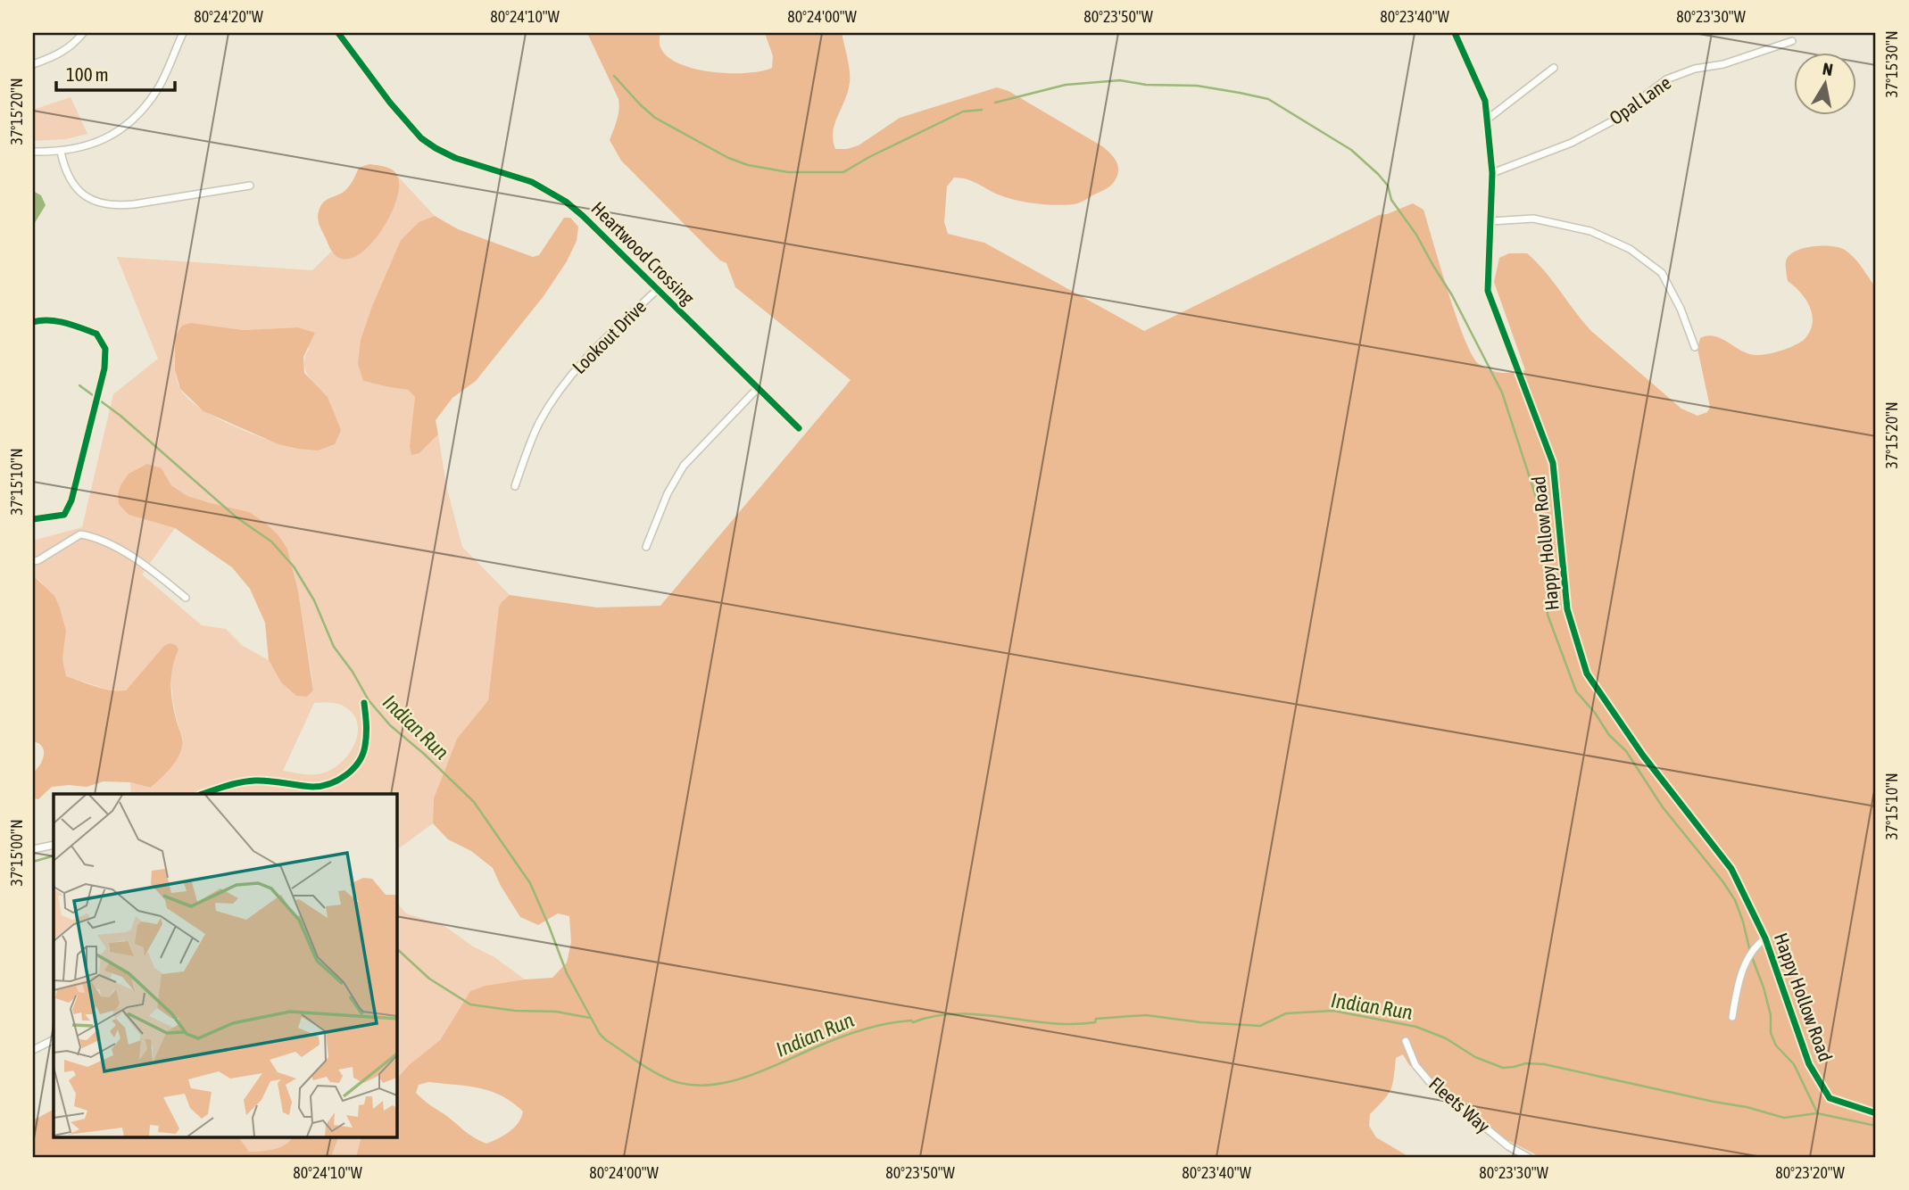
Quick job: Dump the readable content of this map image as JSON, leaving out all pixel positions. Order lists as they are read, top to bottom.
{
  "streets": {
    "street": [
      "Opal Lane",
      "Heartwood Crossing",
      "Lookout Drive",
      "Happy Hollow Road",
      "Fleets Way"
    ]
  },
  "crossings": [
    ["Opal Lane", "Happy Hollow Road"],
    ["Heartwood Crossing", "Lookout Drive"]
  ],
  "water": ["Indian Run"],
  "scale_bar": "100 m",
  "north": "top",
  "coordinates": [
    "80°24'20\"W",
    "80°24'10\"W",
    "80°24'00\"W",
    "80°23'50\"W",
    "80°23'40\"W",
    "80°23'30\"W",
    "37°15'30\"N",
    "37°15'20\"N",
    "37°15'10\"N",
    "37°15'00\"N",
    "80°23'20\"W"
  ]
}
